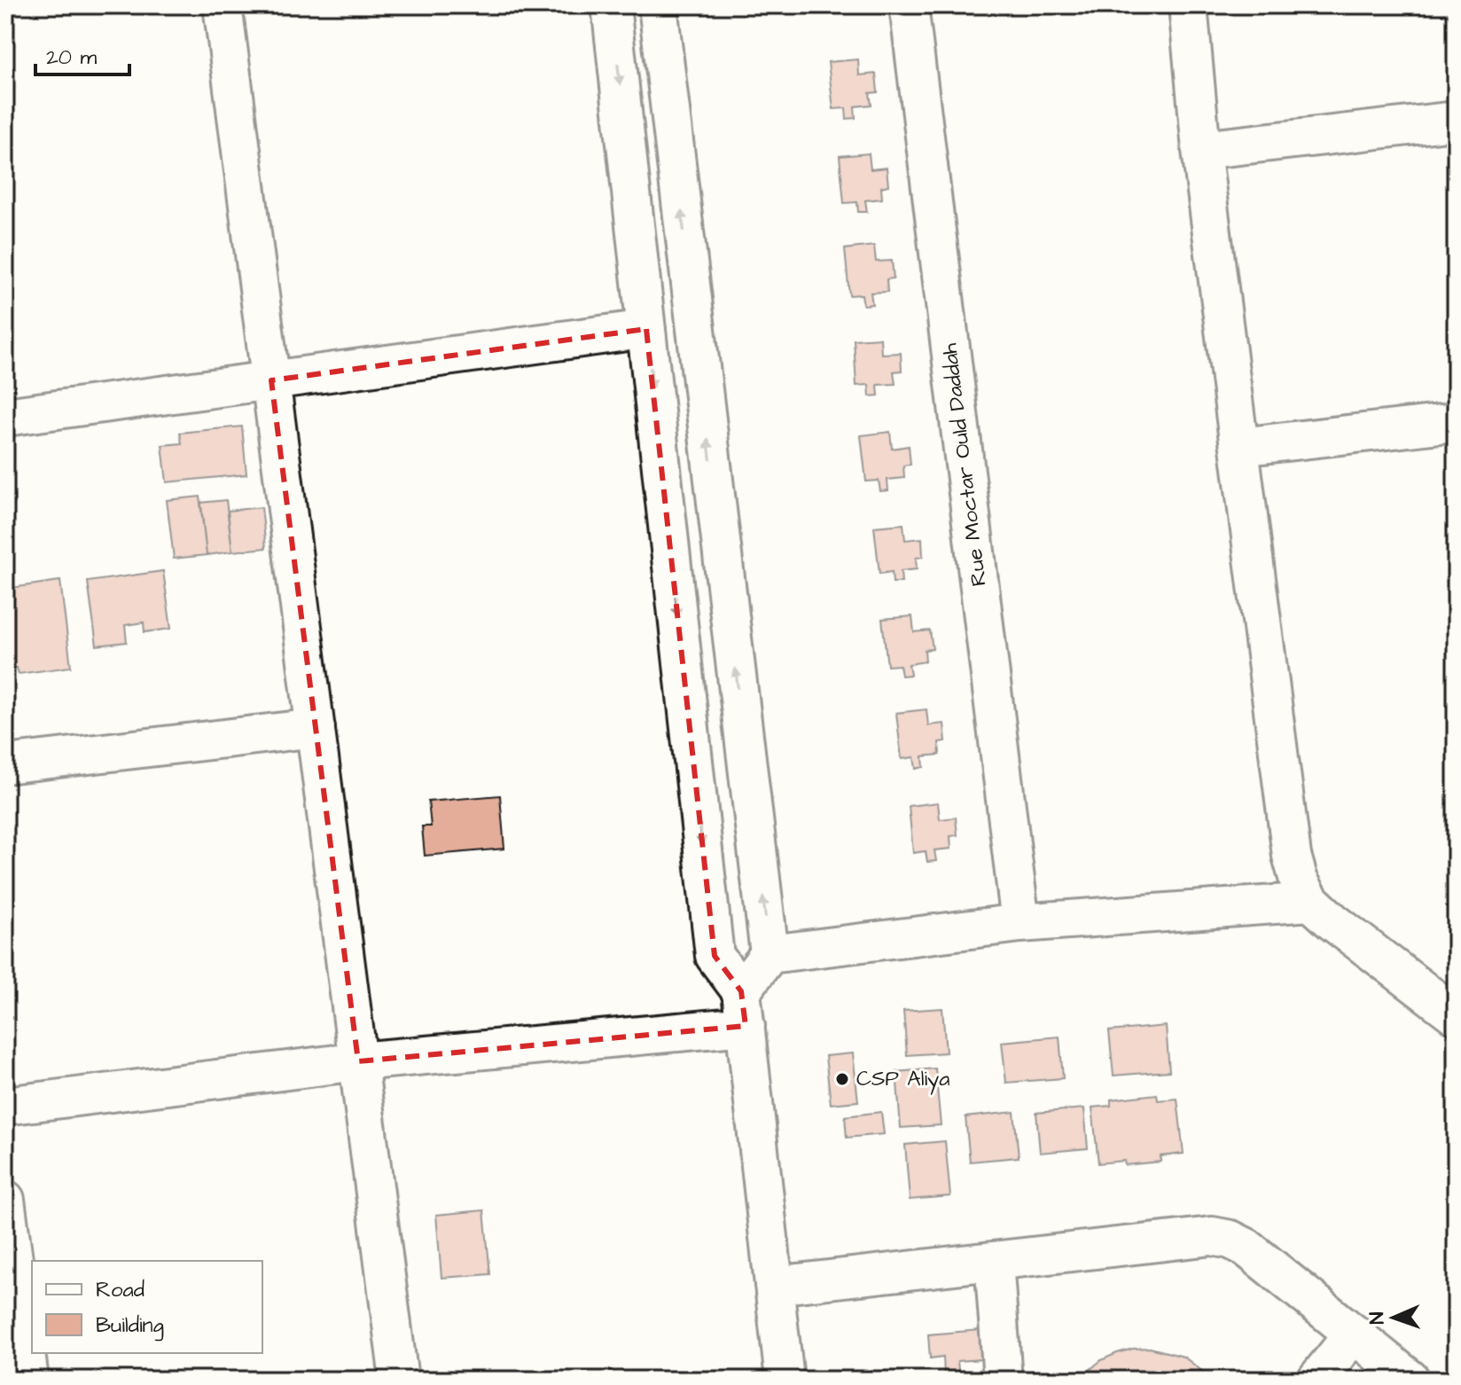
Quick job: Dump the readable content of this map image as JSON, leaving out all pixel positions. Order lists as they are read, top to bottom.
{
  "streets": {
    "street": ["Rue Moctar Ould Daddah"]
  },
  "places": ["CSP Aliya"],
  "legend": ["Road", "Building"],
  "scale_bar": "20 m",
  "north": "left"
}
